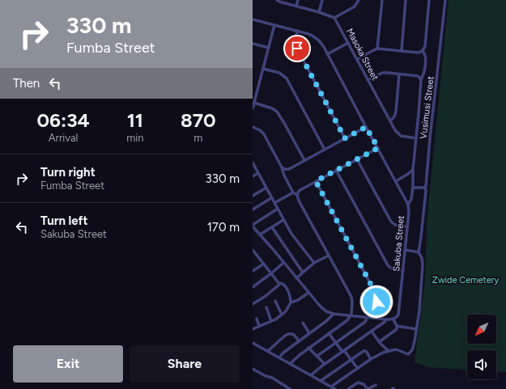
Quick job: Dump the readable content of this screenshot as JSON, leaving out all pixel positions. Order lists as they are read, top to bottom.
{
  "streets": {
    "street": ["Masoka Street", "Vusimusi Street", "Sakuba Street"]
  },
  "parks": ["Zwide Cemetery"],
  "north": "bottom left",
  "page": {
    "turn": ["330 m", "Fumba Street"],
    "then": "Then",
    "eta": [
      "06:34",
      "Arrival",
      "11",
      "min",
      "870",
      "m"
    ],
    "list": [
      {
        "name": "Turn right",
        "note": "Fumba Street",
        "value": "330 m"
      },
      {
        "name": "Turn left",
        "note": "Sakuba Street",
        "value": "170 m"
      }
    ],
    "buttons": ["Exit", "Share"]
  }
}
